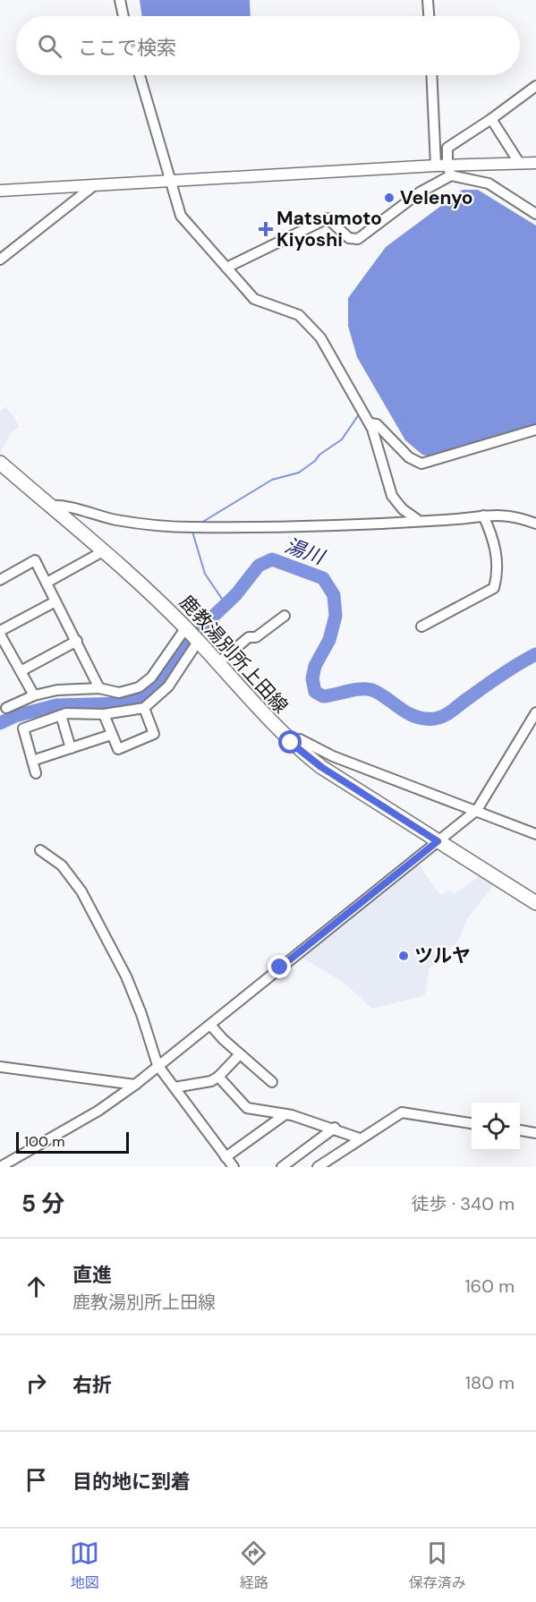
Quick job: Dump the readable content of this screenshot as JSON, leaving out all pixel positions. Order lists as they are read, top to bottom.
{
  "streets": {
    "main road": ["鹿教湯別所上田線"]
  },
  "water": ["湯川"],
  "places": {
    "other": ["Velenyo", "ツルヤ"],
    "health": ["Matsumoto Kiyoshi"]
  },
  "scale_bar": "100 m",
  "page": {
    "search": "ここで検索",
    "scale": "100 m",
    "heading": ["5 分", "徒歩 · 340 m"],
    "list": [
      ["直進", "鹿教湯別所上田線", "160 m"],
      ["右折", "180 m"],
      "目的地に到着"
    ],
    "nav": ["地図", "経路", "保存済み"]
  }
}
